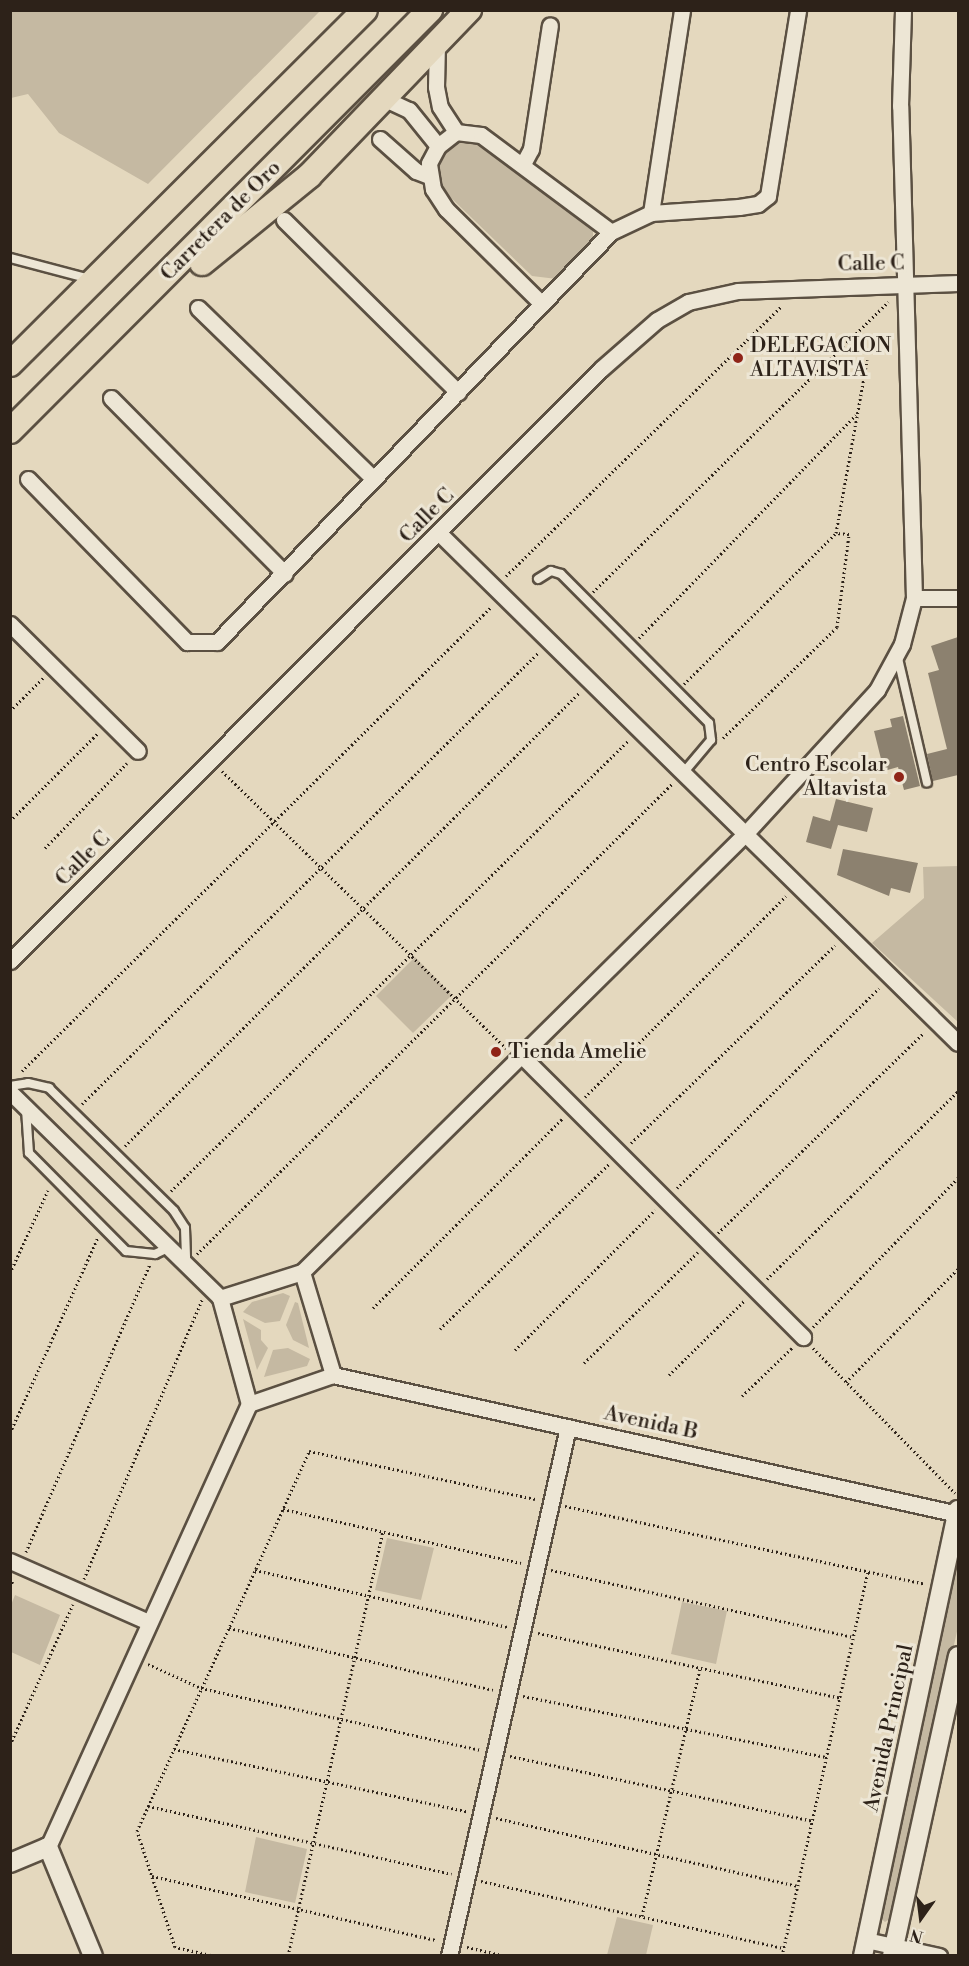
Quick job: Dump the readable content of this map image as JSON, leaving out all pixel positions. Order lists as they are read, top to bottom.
{
  "streets": {
    "highway": ["Carretera de Oro"],
    "street": ["Calle C", "Avenida B", "Avenida Principal"]
  },
  "crossings": [
    ["Avenida B", "Avenida Principal"]
  ],
  "places": ["DELEGACION ALTAVISTA", "Centro Escolar Altavista", "Tienda Amelie"],
  "north": "bottom"
}
